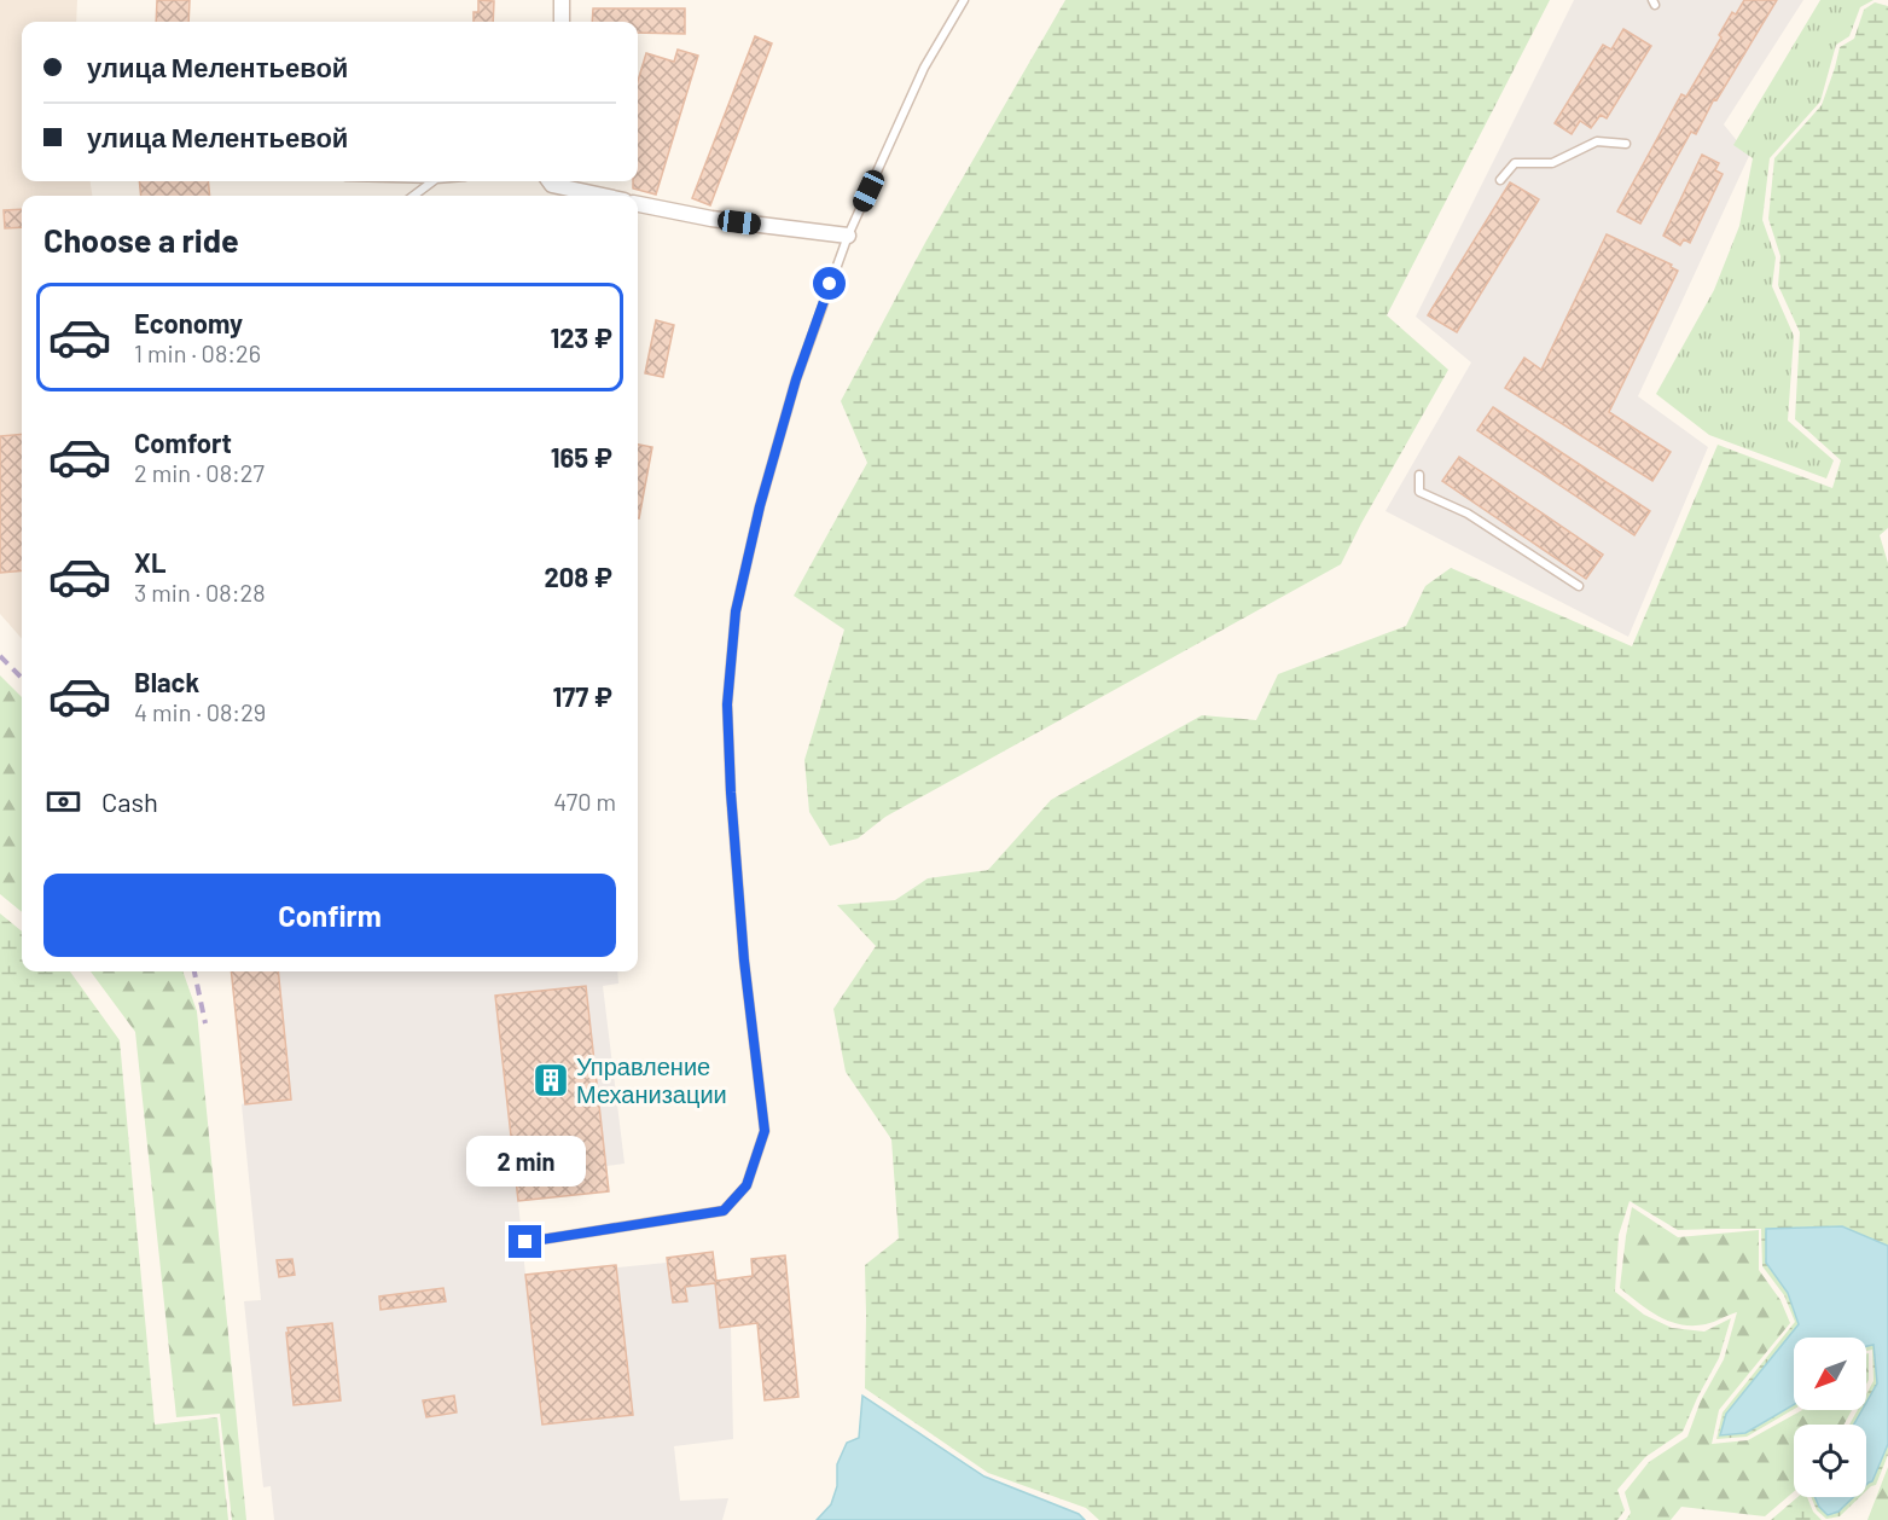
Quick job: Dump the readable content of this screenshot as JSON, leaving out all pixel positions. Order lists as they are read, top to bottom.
{
  "places": {
    "building": ["Управление Механизации"]
  },
  "north": "bottom left",
  "page": {
    "banner": ["улица Мелентьевой", "улица Мелентьевой"],
    "heading": "Choose a ride",
    "list": [
      {
        "name": "Economy",
        "note": "1 min · 08:26",
        "value": "123 ₽"
      },
      {
        "name": "Comfort",
        "note": "2 min · 08:27",
        "value": "165 ₽"
      },
      {
        "name": "XL",
        "note": "3 min · 08:28",
        "value": "208 ₽"
      },
      {
        "name": "Black",
        "note": "4 min · 08:29",
        "value": "177 ₽"
      }
    ],
    "pay": ["Cash", "470 m"],
    "buttons": "Confirm",
    "bubble": "2 min"
  }
}
